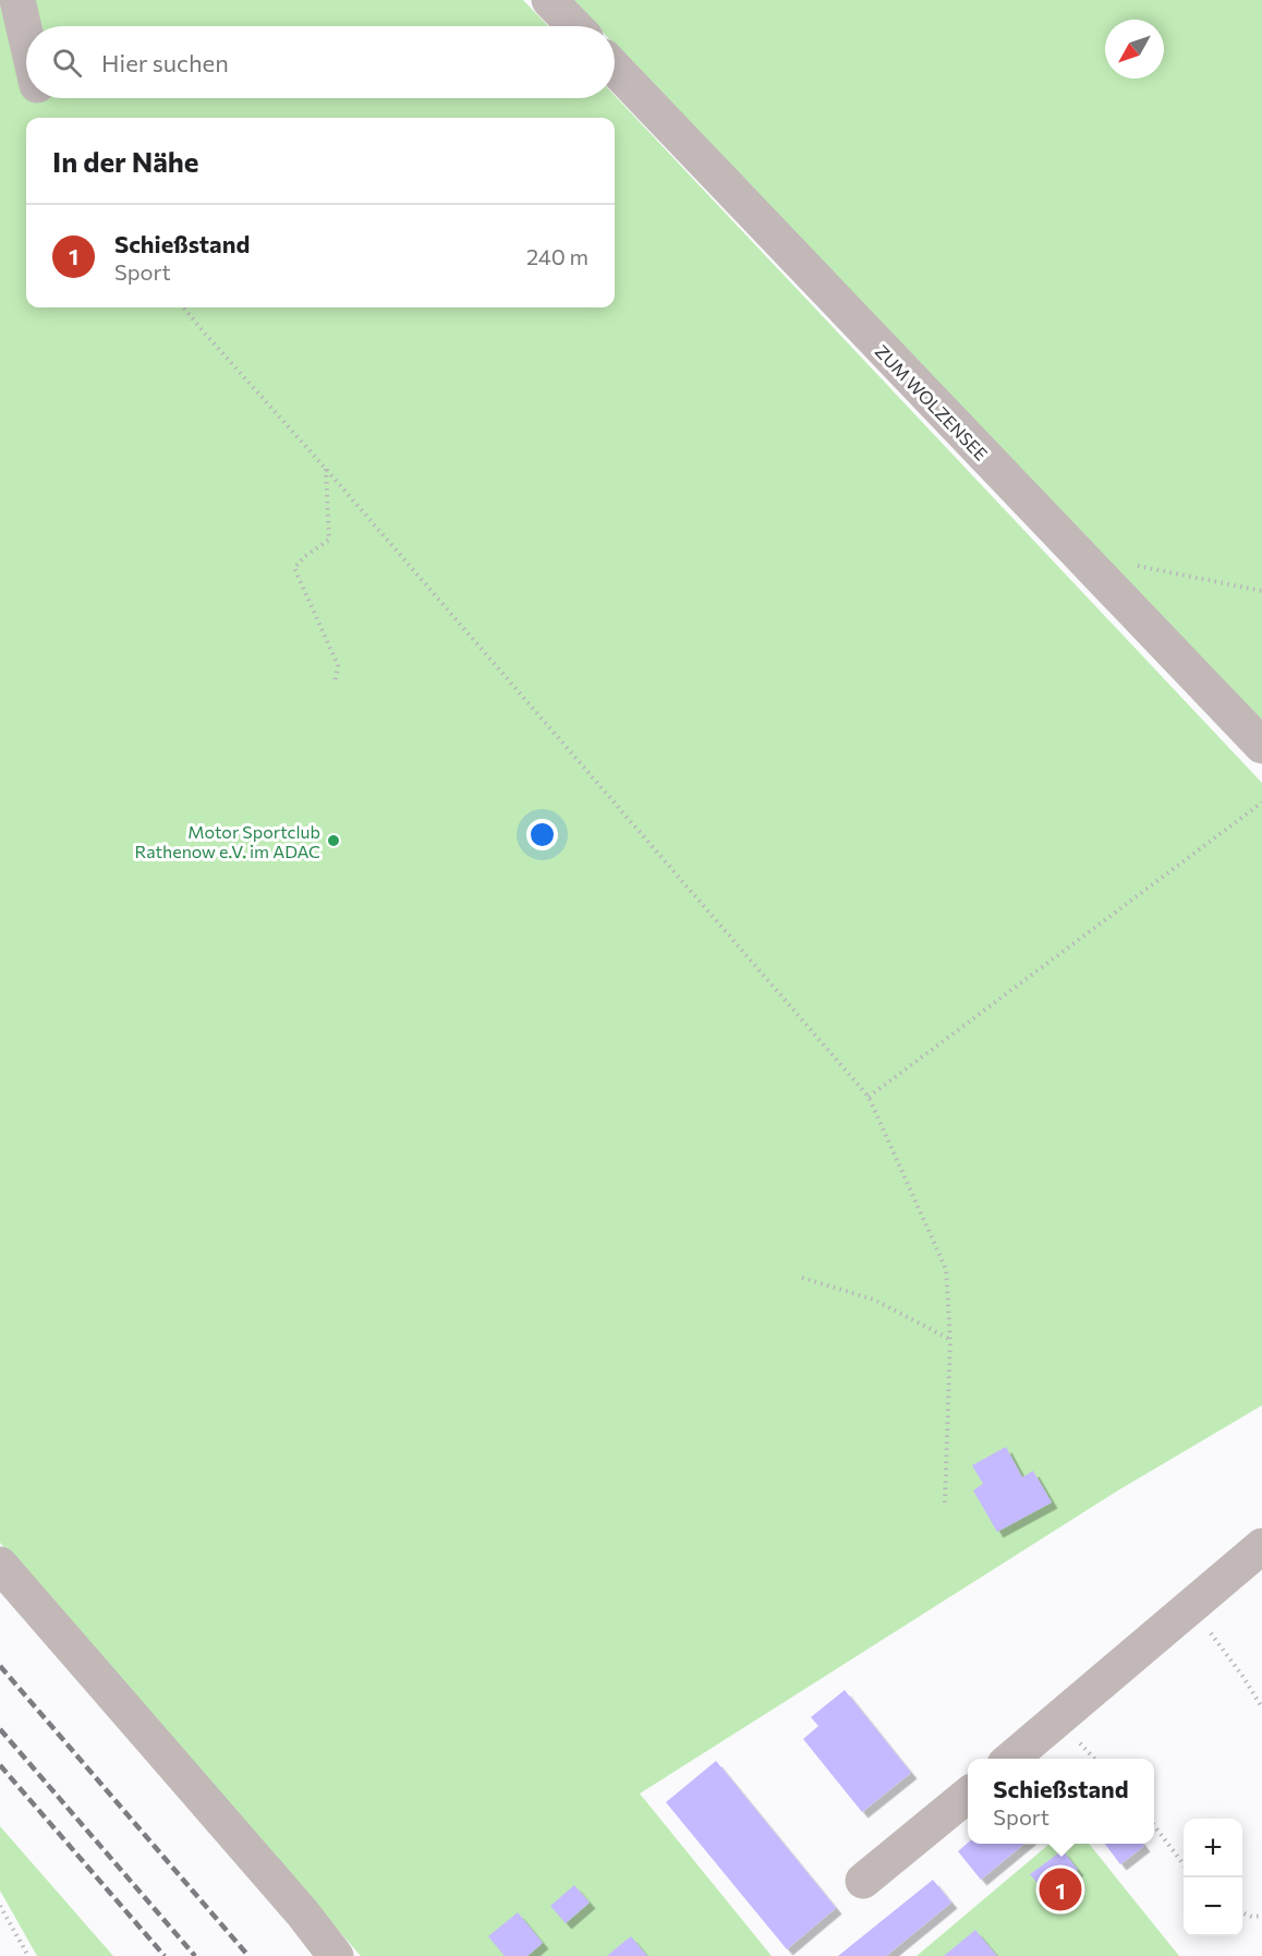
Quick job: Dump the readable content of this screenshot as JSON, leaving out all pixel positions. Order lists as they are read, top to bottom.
{
  "streets": {
    "lane": ["ZUM WOLZENSEE"]
  },
  "places": ["Motor Sportclub Rathenow e.V. im ADAC"],
  "north": "bottom left",
  "page": {
    "search": "Hier suchen",
    "heading": "In der Nähe",
    "list": [
      {
        "mark": "1",
        "name": "Schießstand",
        "note": "Sport",
        "value": "240 m"
      }
    ],
    "popup": ["Schießstand", "Sport"],
    "map_buttons": ["+", "−"],
    "pins": "1"
  }
}
